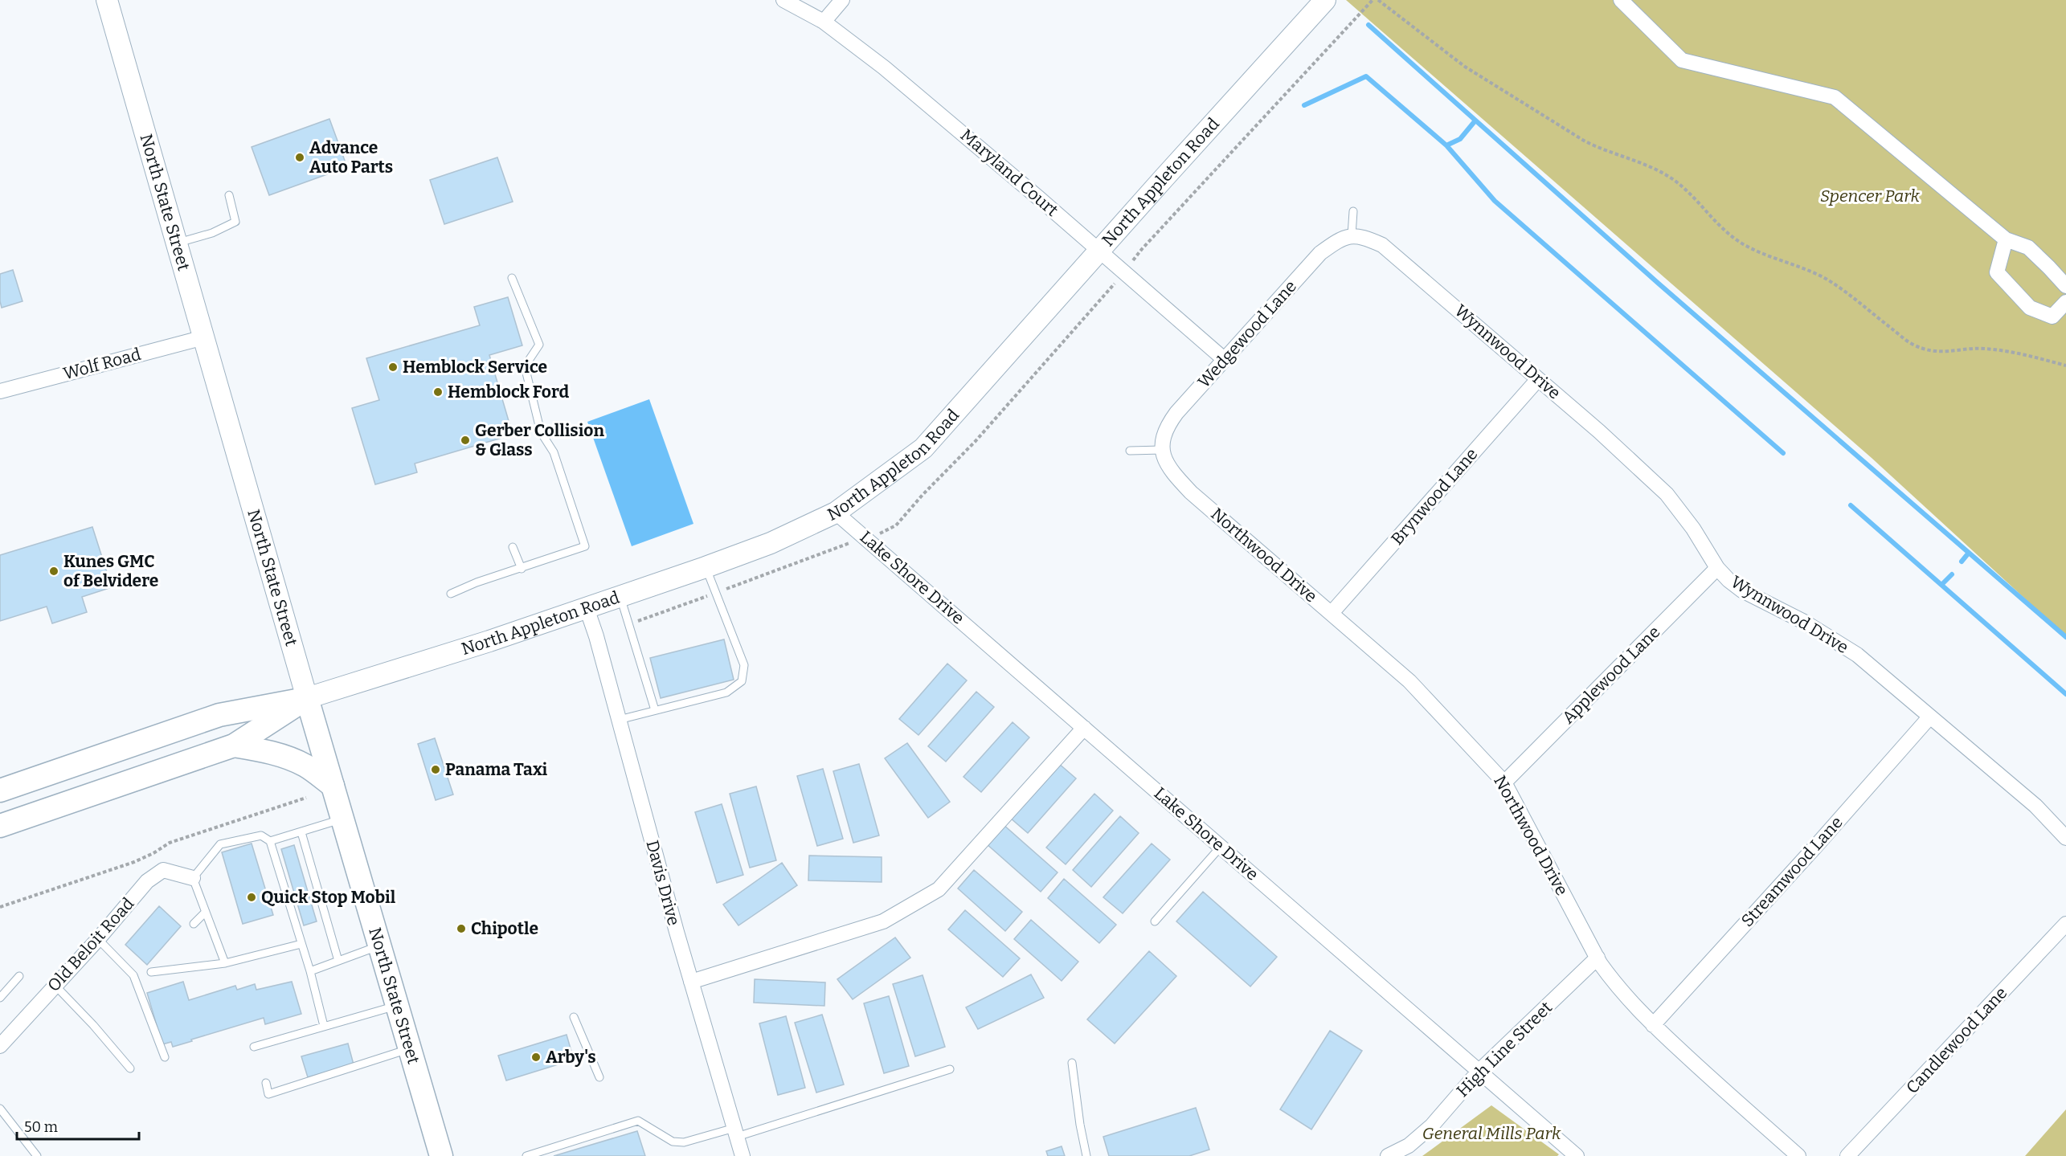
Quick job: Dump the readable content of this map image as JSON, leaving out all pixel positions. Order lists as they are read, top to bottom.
{
  "streets": {
    "main road": ["North Appleton Road", "North State Street"],
    "street": [
      "Maryland Court",
      "Wedgewood Lane",
      "Wynnwood Drive",
      "Wolf Road",
      "Brynwood Lane",
      "Northwood Drive",
      "Lake Shore Drive",
      "Applewood Lane",
      "Streamwood Lane",
      "Davis Drive",
      "Old Beloit Road",
      "Candlewood Lane",
      "High Line Street"
    ]
  },
  "crossings": [
    ["Maryland Court", "North Appleton Road"],
    ["Maryland Court", "Wedgewood Lane"],
    ["North Appleton Road", "North State Street"],
    ["North Appleton Road", "Lake Shore Drive"],
    ["North Appleton Road", "Davis Drive"],
    ["North State Street", "Wolf Road"],
    ["Wedgewood Lane", "Wynnwood Drive"],
    ["Wedgewood Lane", "Northwood Drive"],
    ["Wynnwood Drive", "Brynwood Lane"],
    ["Wynnwood Drive", "Applewood Lane"],
    ["Wynnwood Drive", "Streamwood Lane"],
    ["Brynwood Lane", "Northwood Drive"],
    ["Northwood Drive", "Applewood Lane"],
    ["Northwood Drive", "Streamwood Lane"],
    ["Northwood Drive", "High Line Street"],
    ["Lake Shore Drive", "High Line Street"]
  ],
  "parks": ["Spencer Park", "General Mills Park"],
  "places": [
    "Advance Auto Parts",
    "Hemblock Service",
    "Hemblock Ford",
    "Gerber Collision & Glass",
    "Kunes GMC of Belvidere",
    "Panama Taxi",
    "Quick Stop Mobil",
    "Chipotle",
    "Arby's"
  ],
  "scale_bar": "50 m"
}
